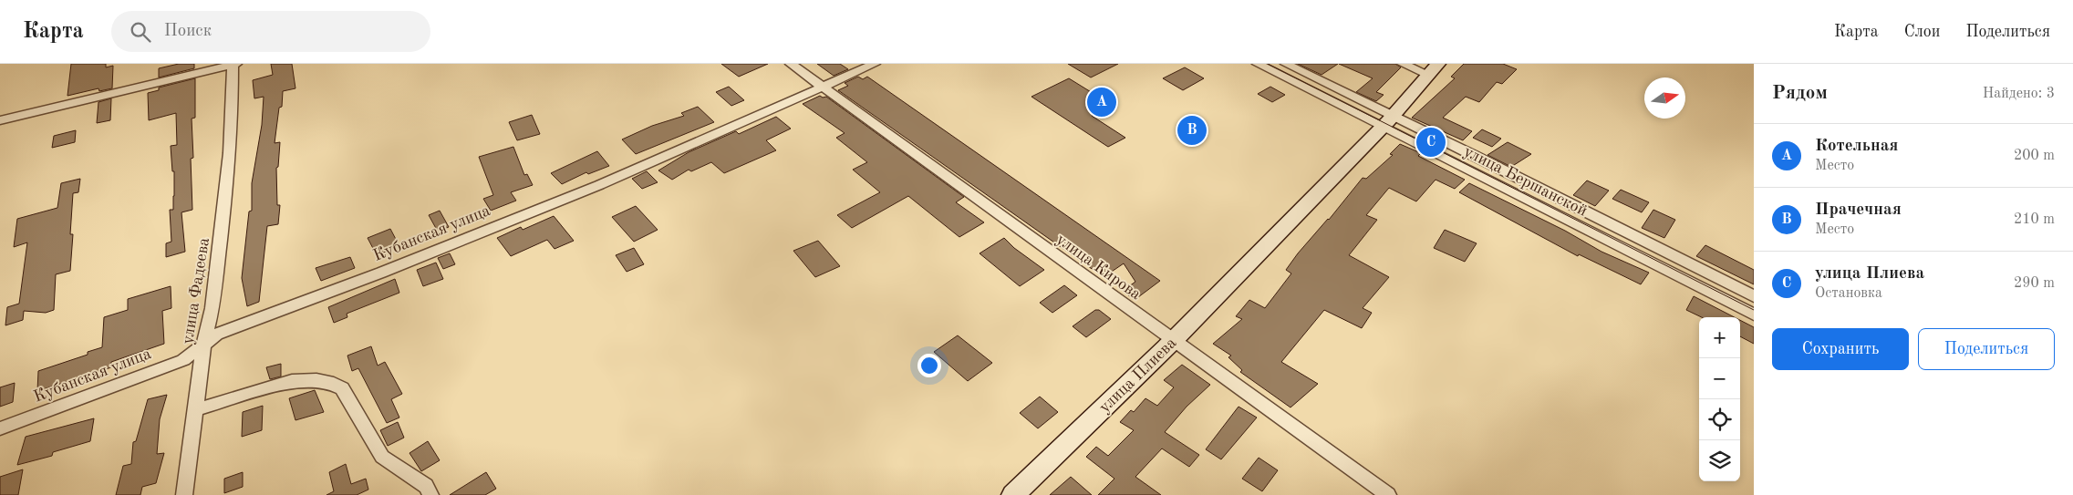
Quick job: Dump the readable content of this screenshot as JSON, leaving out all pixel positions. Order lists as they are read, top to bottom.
{
  "streets": {
    "street": [
      "улица Бершанской",
      "Кубанская улица",
      "улица Кирова",
      "улица Фадеева",
      "улица Плиева"
    ]
  },
  "crossings": [
    ["улица Бершанской", "улица Плиева"],
    ["Кубанская улица", "улица Кирова"],
    ["Кубанская улица", "улица Фадеева"],
    ["улица Кирова", "улица Плиева"]
  ],
  "north": "right",
  "page": {
    "header": "Карта",
    "search": "Поиск",
    "nav": ["Карта", "Слои", "Поделиться"],
    "heading": ["Рядом", "Найдено: 3"],
    "pins": ["A", "B", "C"],
    "list": [
      {
        "mark": "A",
        "name": "Котельная",
        "note": "Место",
        "value": "200 m"
      },
      {
        "mark": "B",
        "name": "Прачечная",
        "note": "Место",
        "value": "210 m"
      },
      {
        "mark": "C",
        "name": "улица Плиева",
        "note": "Остановка",
        "value": "290 m"
      }
    ],
    "buttons": ["Сохранить", "Поделиться"],
    "map_buttons": ["+", "−"]
  }
}
